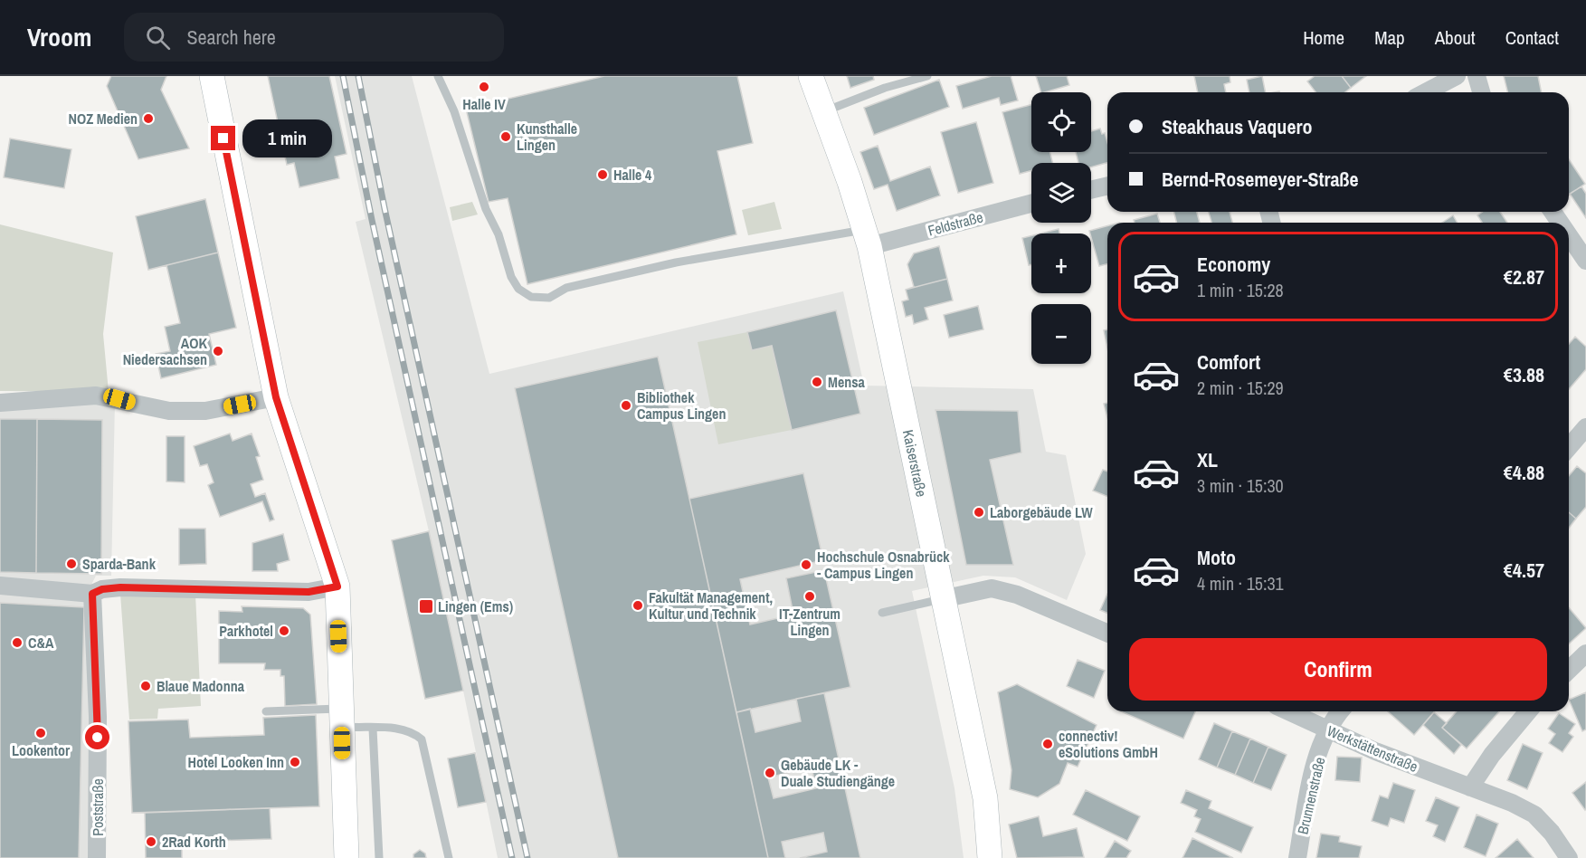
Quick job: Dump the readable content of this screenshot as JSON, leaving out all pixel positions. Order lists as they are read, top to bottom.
{
  "streets": {
    "main road": ["Kaiserstraße"],
    "street": [
      "Feldstraße",
      "Werkstättenstraße",
      "Brunnenstraße",
      "Poststraße"
    ]
  },
  "crossings": [
    ["Feldstraße", "Kaiserstraße"],
    ["Werkstättenstraße", "Brunnenstraße"]
  ],
  "places": {
    "other": [
      "Halle IV",
      "NOZ Medien",
      "Kunsthalle Lingen",
      "Halle 4",
      "AOK Niedersachsen",
      "Mensa",
      "Bibliothek Campus Lingen",
      "Laborgebäude LW",
      "Sparda-Bank",
      "Hochschule Osnabrück - Campus Lingen",
      "IT-Zentrum Lingen",
      "Fakultät Management, Kultur und Technik",
      "Parkhotel",
      "C&A",
      "Blaue Madonna",
      "Lookentor",
      "connectiv! eSolutions GmbH",
      "Hotel Looken Inn",
      "Gebäude LK - Duale Studiengänge",
      "2Rad Korth"
    ],
    "transit": ["Lingen (Ems)"]
  },
  "page": {
    "header": "Vroom",
    "search": "Search here",
    "nav": [
      "Home",
      "Map",
      "About",
      "Contact"
    ],
    "map_buttons": ["+", "−"],
    "banner": ["Steakhaus Vaquero", "Bernd-Rosemeyer-Straße"],
    "bubble": "1 min",
    "list": [
      {
        "name": "Economy",
        "note": "1 min · 15:28",
        "value": "€2.87"
      },
      {
        "name": "Comfort",
        "note": "2 min · 15:29",
        "value": "€3.88"
      },
      {
        "name": "XL",
        "note": "3 min · 15:30",
        "value": "€4.88"
      },
      {
        "name": "Moto",
        "note": "4 min · 15:31",
        "value": "€4.57"
      }
    ],
    "buttons": "Confirm"
  }
}
